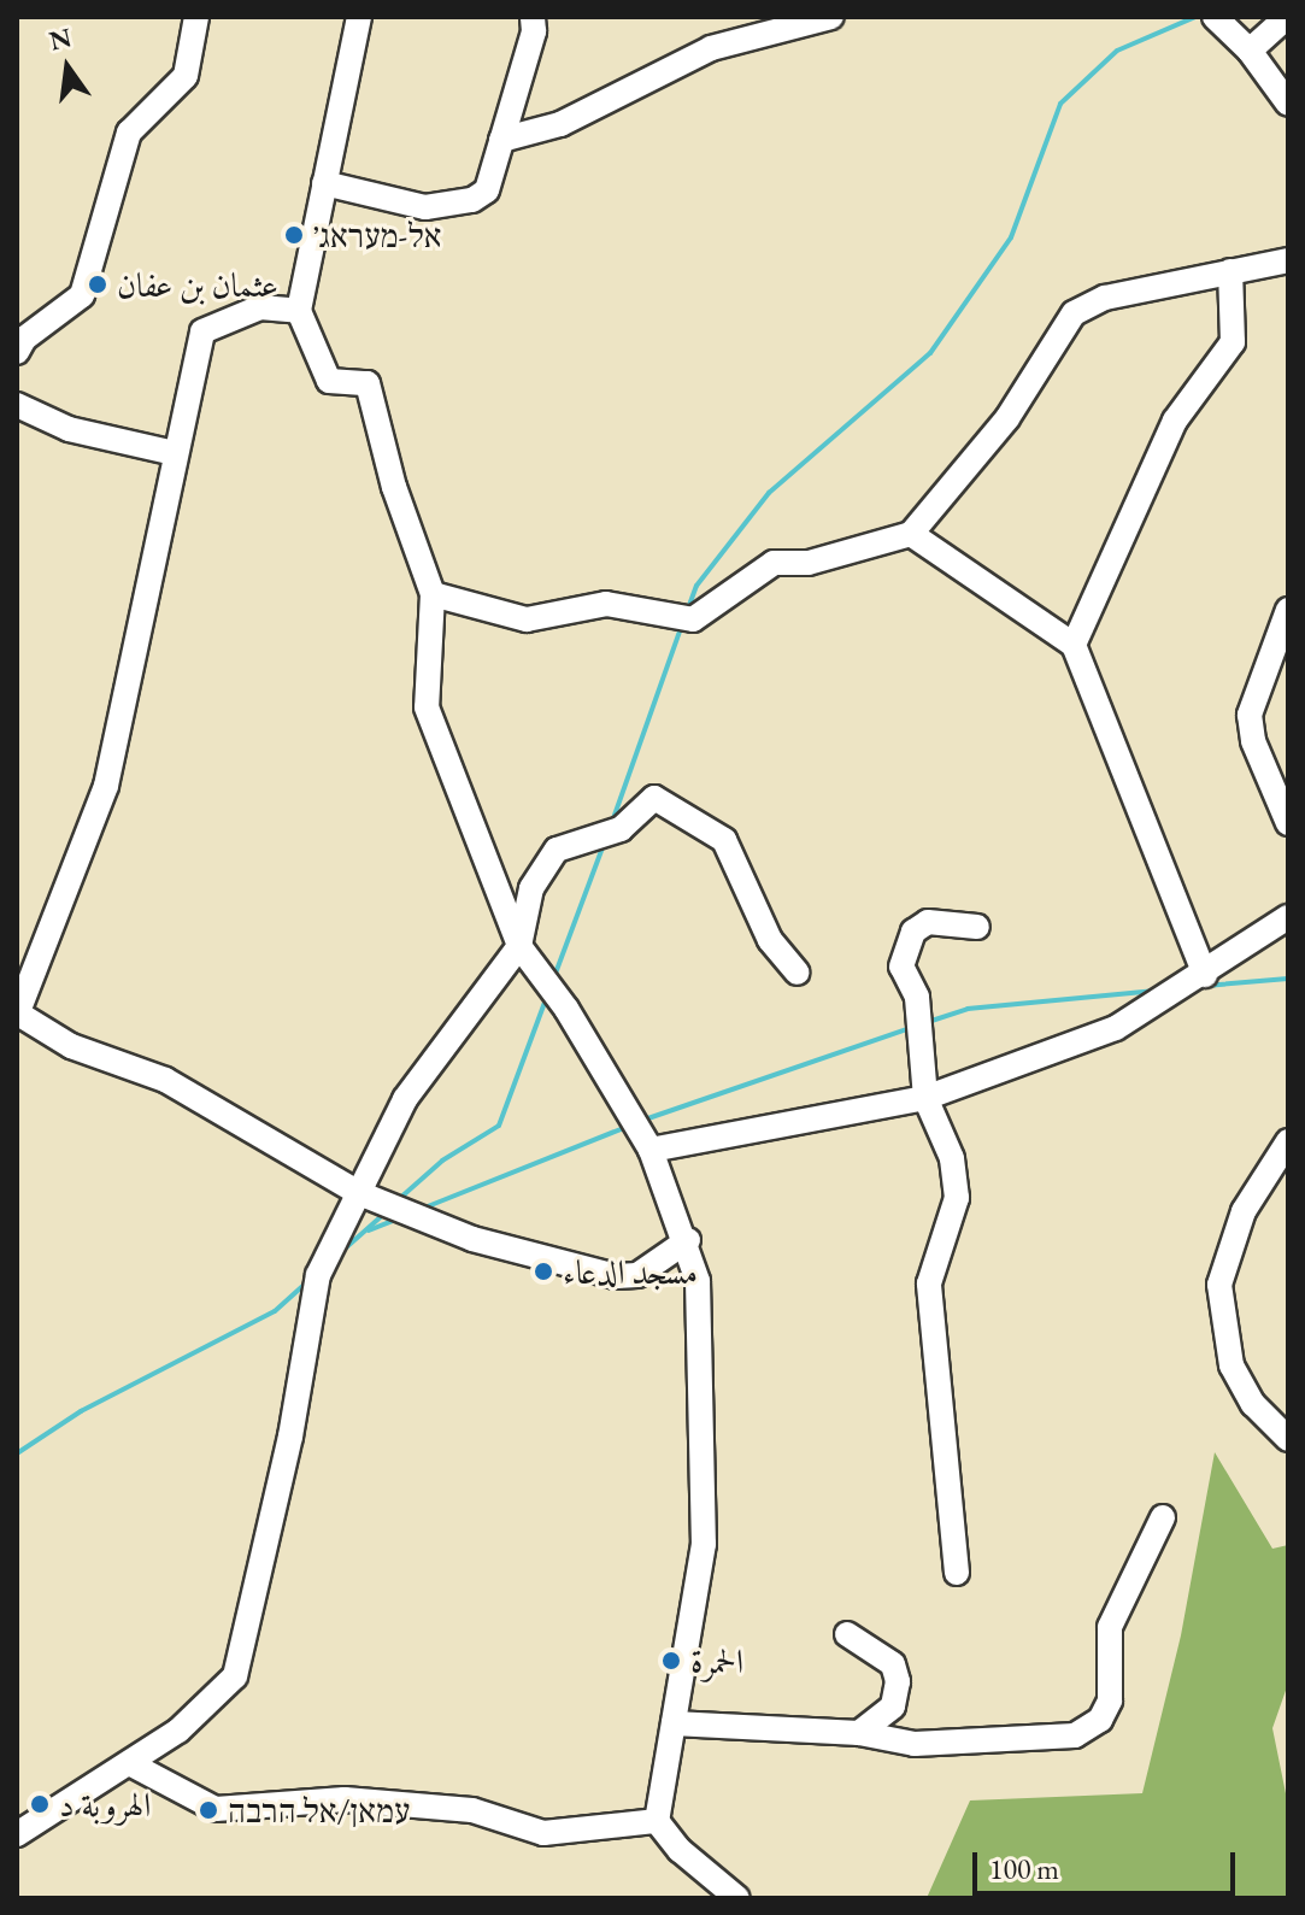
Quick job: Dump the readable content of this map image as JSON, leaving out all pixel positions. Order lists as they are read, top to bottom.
{
  "places": [
    "אל-מעראג׳",
    "عثمان بن عفان",
    "مسجد الدعاء",
    "الحمرة",
    "الهروبة د",
    "עמאן/אל הרבה"
  ],
  "scale_bar": "100 m",
  "north": "top"
}
